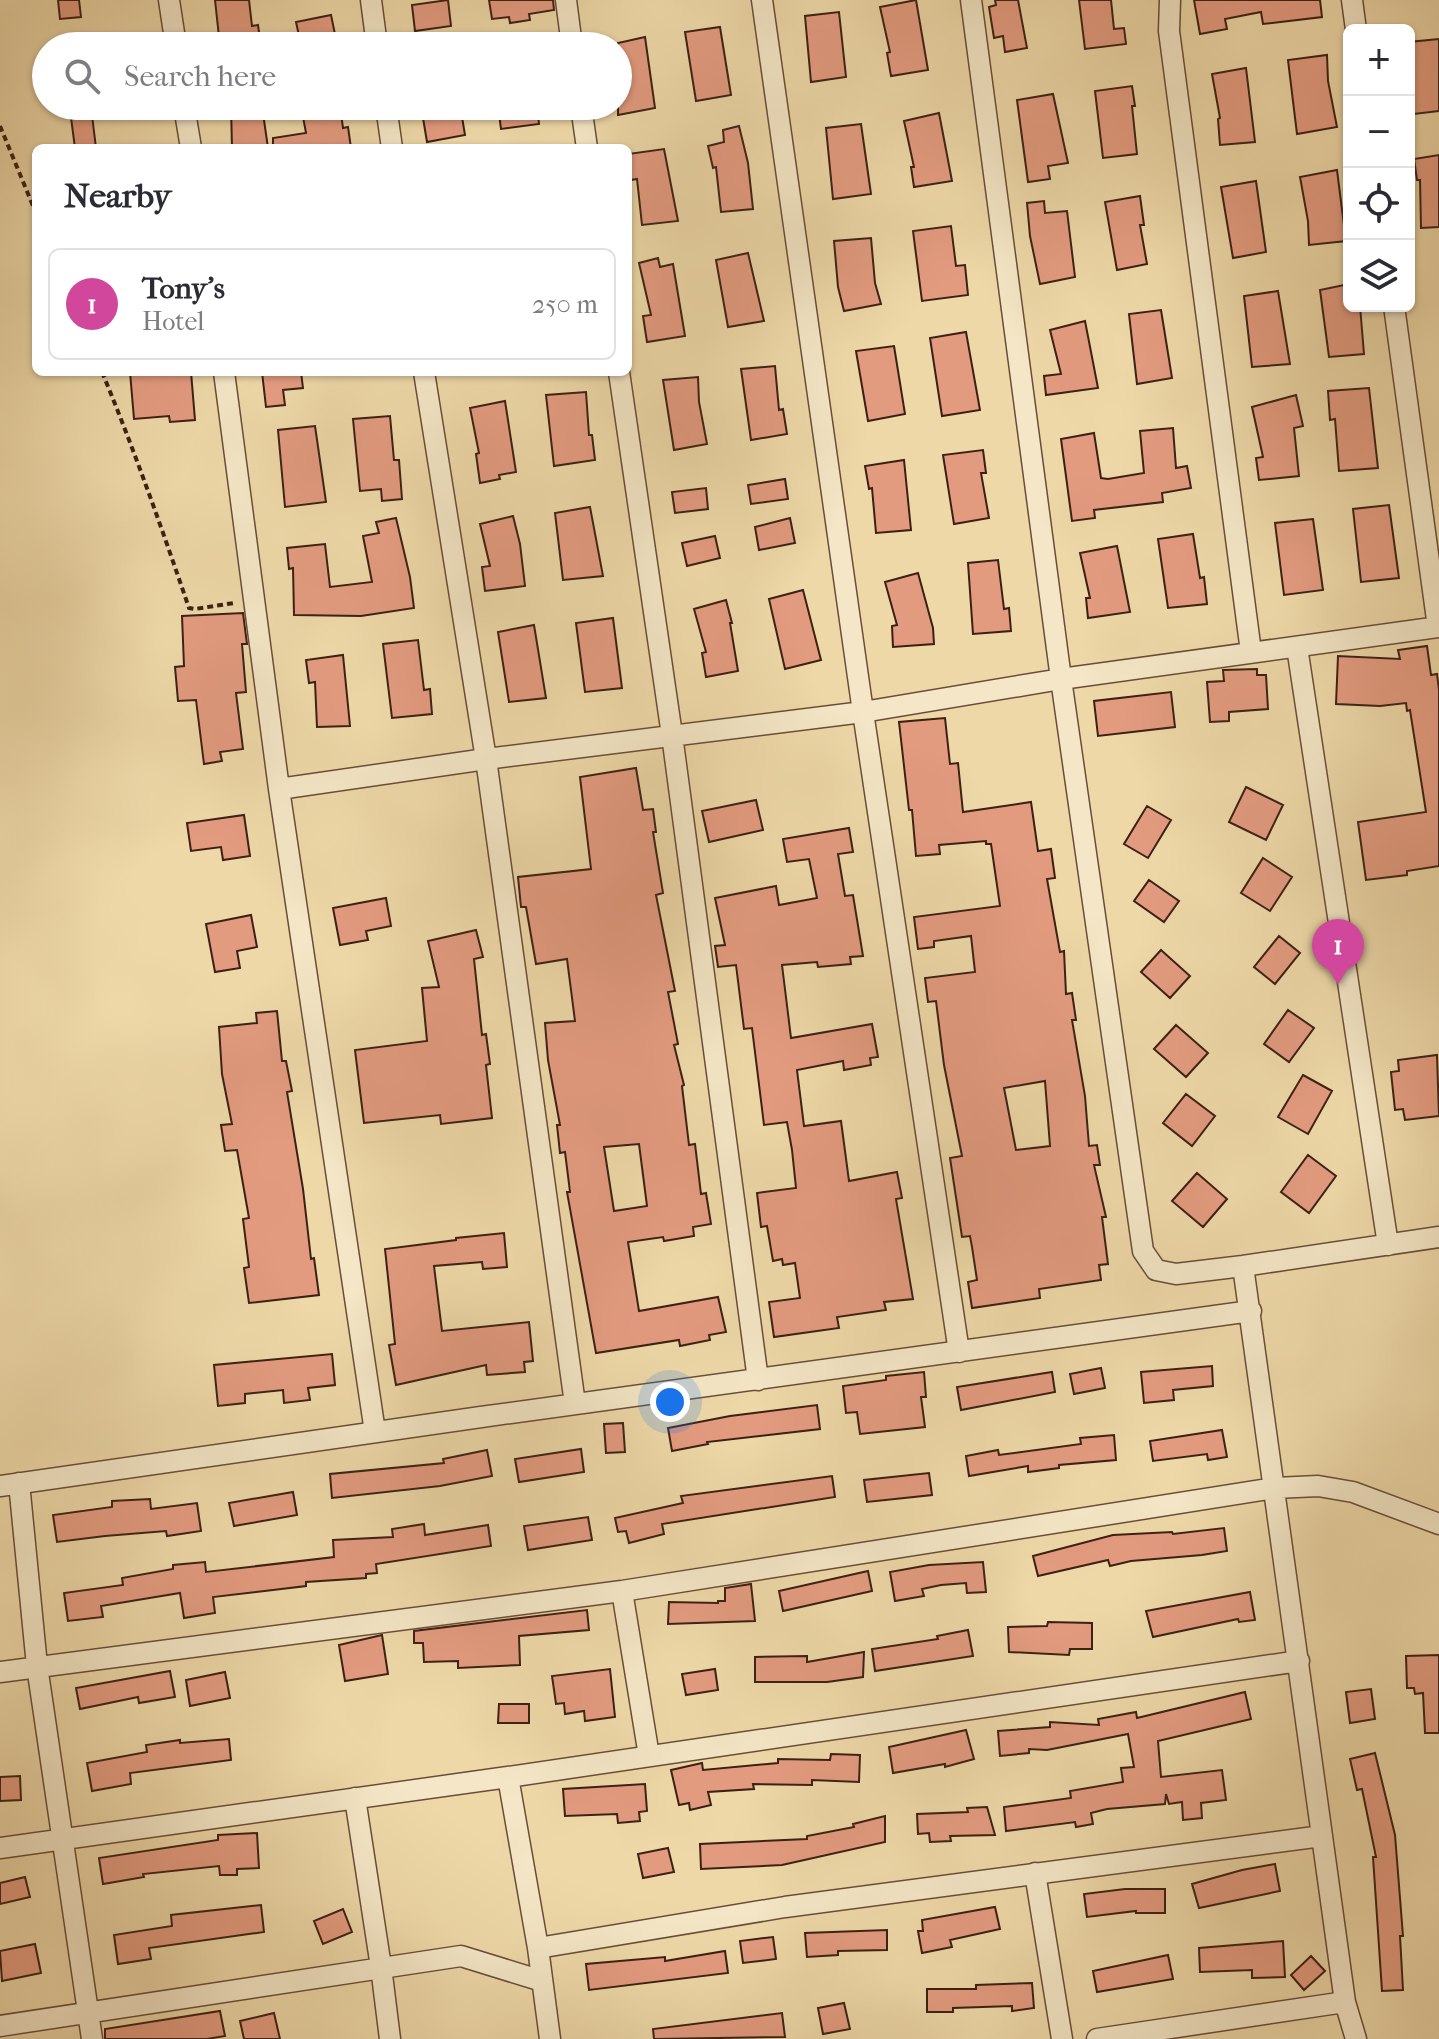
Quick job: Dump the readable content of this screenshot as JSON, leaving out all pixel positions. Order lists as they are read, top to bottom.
{
  "page": {
    "map_buttons": ["+", "−"],
    "search": "Search here",
    "heading": "Nearby",
    "list": [
      {
        "mark": "1",
        "name": "Tony's",
        "note": "Hotel",
        "value": "250 m"
      }
    ],
    "pins": "1"
  }
}
